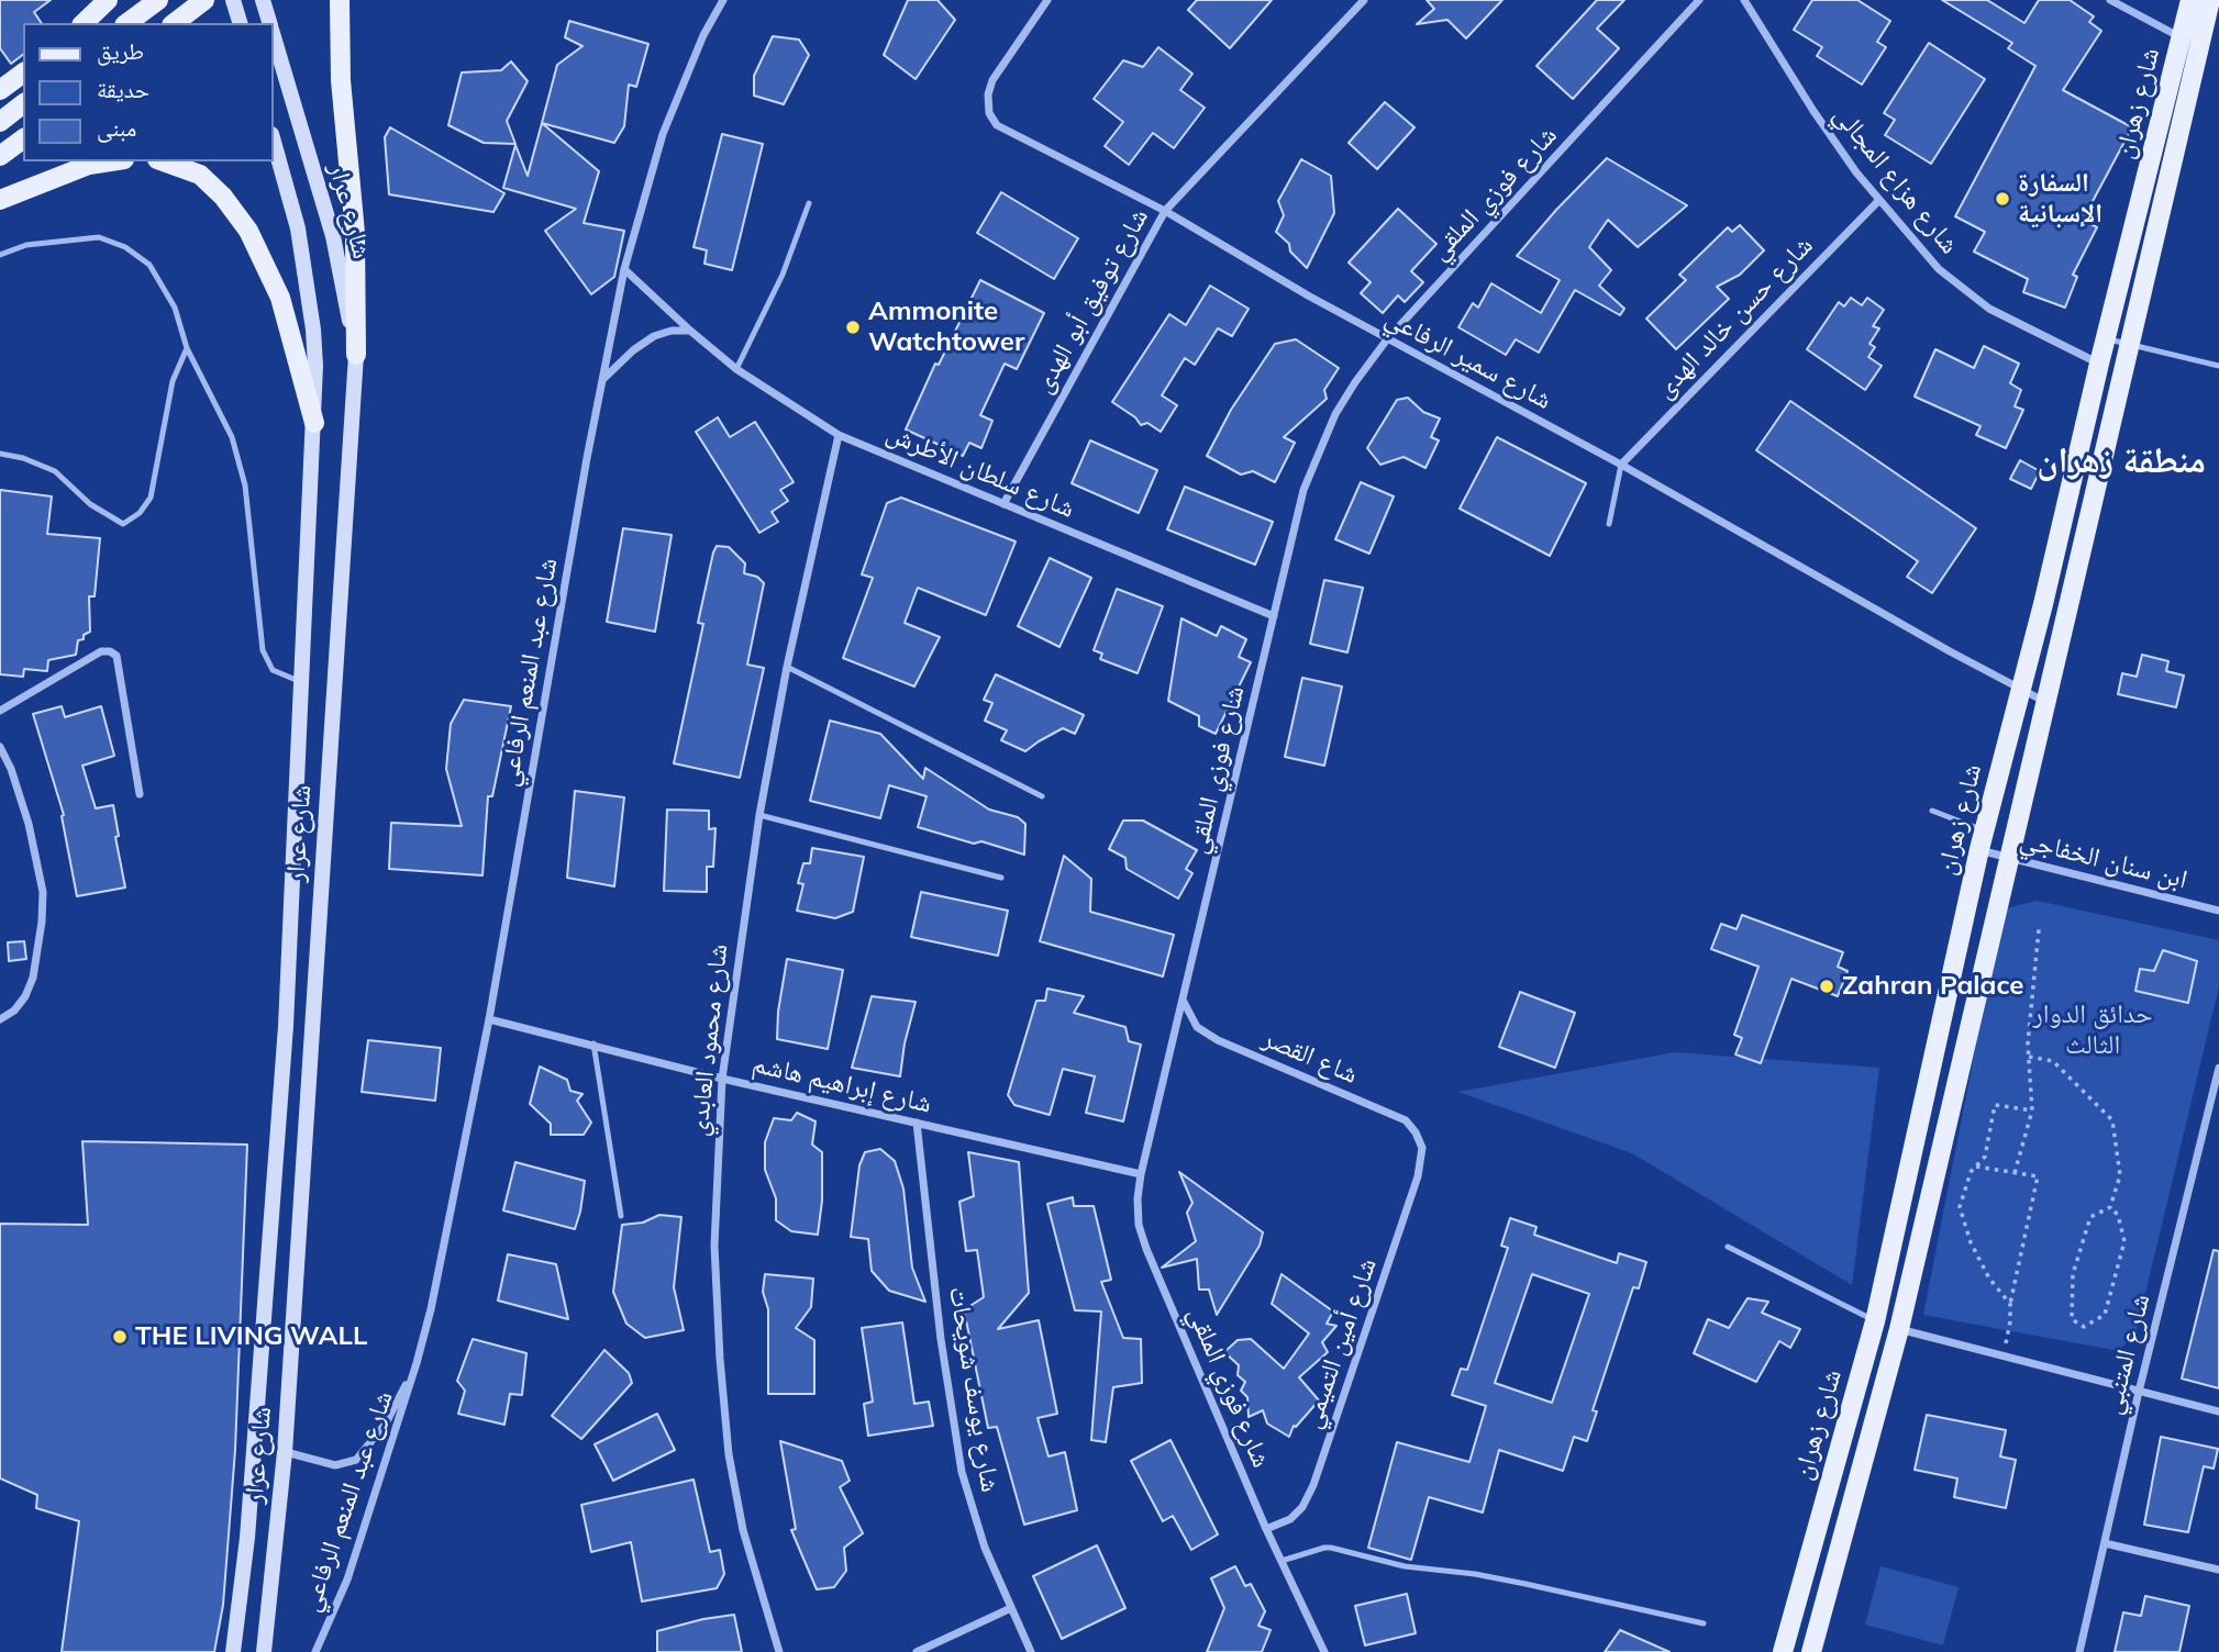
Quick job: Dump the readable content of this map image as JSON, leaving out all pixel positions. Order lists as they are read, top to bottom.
{
  "streets": {
    "main road": ["شارع زهران", "شارع عرار"],
    "street": [
      "شارع هزاع المجالي",
      "شارع فوزي الملقي",
      "شارع توفيق أبو الهدى",
      "شارع حسن خالد الهدى",
      "شارع سمير الرفاعي",
      "شارع سلطان الأطرش",
      "شارع عبد المنعم الرفاعي",
      "ابن سنان الخفاجي",
      "شارع محمود العابدي",
      "شاع القصر",
      "شارع إبراهيم هاشم",
      "شارع أمين التميمي",
      "شارع المتنبي",
      "شارع يوسف شويحات"
    ]
  },
  "crossings": [
    ["شارع زهران", "شارع هزاع المجالي"],
    ["شارع زهران", "شارع سمير الرفاعي"],
    ["شارع زهران", "ابن سنان الخفاجي"],
    ["شارع هزاع المجالي", "شارع حسن خالد الهدى"],
    ["شارع فوزي الملقي", "شارع سمير الرفاعي"],
    ["شارع فوزي الملقي", "شارع سلطان الأطرش"],
    ["شارع فوزي الملقي", "شاع القصر"],
    ["شارع فوزي الملقي", "شارع إبراهيم هاشم"],
    ["شارع فوزي الملقي", "شارع أمين التميمي"],
    ["شارع عرار", "شارع عبد المنعم الرفاعي"],
    ["شارع توفيق أبو الهدى", "شارع سمير الرفاعي"],
    ["شارع توفيق أبو الهدى", "شارع سلطان الأطرش"],
    ["شارع حسن خالد الهدى", "شارع سمير الرفاعي"],
    ["شارع سلطان الأطرش", "شارع عبد المنعم الرفاعي"],
    ["شارع سلطان الأطرش", "شارع محمود العابدي"],
    ["شارع عبد المنعم الرفاعي", "شارع إبراهيم هاشم"],
    ["شارع محمود العابدي", "شارع إبراهيم هاشم"],
    ["شاع القصر", "شارع أمين التميمي"],
    ["شارع إبراهيم هاشم", "شارع يوسف شويحات"]
  ],
  "districts": ["منطقة زهران"],
  "parks": ["حدائق الدوار الثالث"],
  "places": [
    "السفارة الإسبانية",
    "Ammonite Watchtower",
    "Zahran Palace",
    "THE LIVING WALL"
  ],
  "legend": ["طريق", "حديقة", "مبنى"]
}
